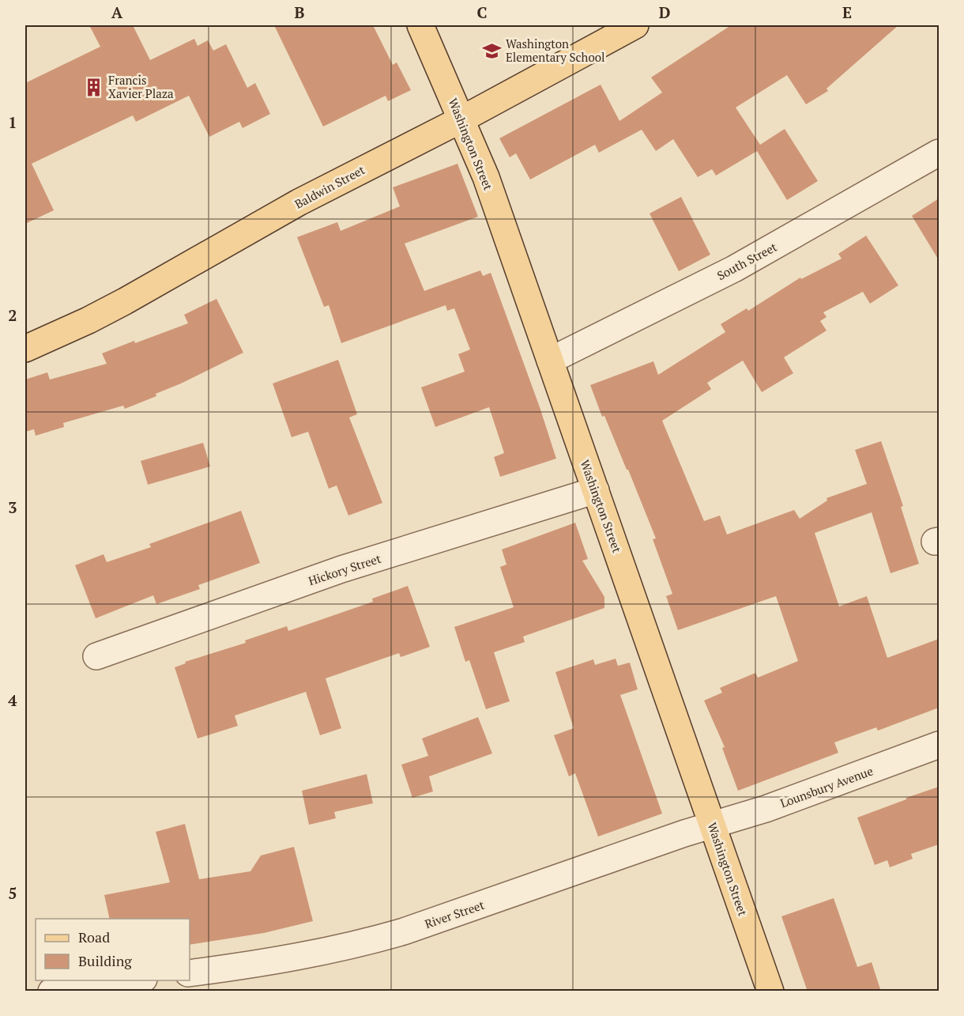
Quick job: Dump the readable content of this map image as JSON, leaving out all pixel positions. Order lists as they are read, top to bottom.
{
  "streets": {
    "main road": ["Washington Street", "Baldwin Street"],
    "street": [
      "South Street",
      "Hickory Street",
      "Lounsbury Avenue",
      "River Street"
    ]
  },
  "crossings": [
    ["Washington Street", "Baldwin Street"],
    ["Washington Street", "South Street"],
    ["Washington Street", "Hickory Street"],
    ["Washington Street", "Lounsbury Avenue"],
    ["Washington Street", "River Street"],
    ["Lounsbury Avenue", "River Street"]
  ],
  "places": {
    "school or university": ["Washington Elementary School"],
    "building": ["Francis Xavier Plaza"]
  },
  "legend": ["Road", "Building"],
  "grid": {
    "columns": [
      "A",
      "B",
      "C",
      "D",
      "E"
    ],
    "rows": [
      "1",
      "2",
      "3",
      "4",
      "5"
    ]
  }
}
